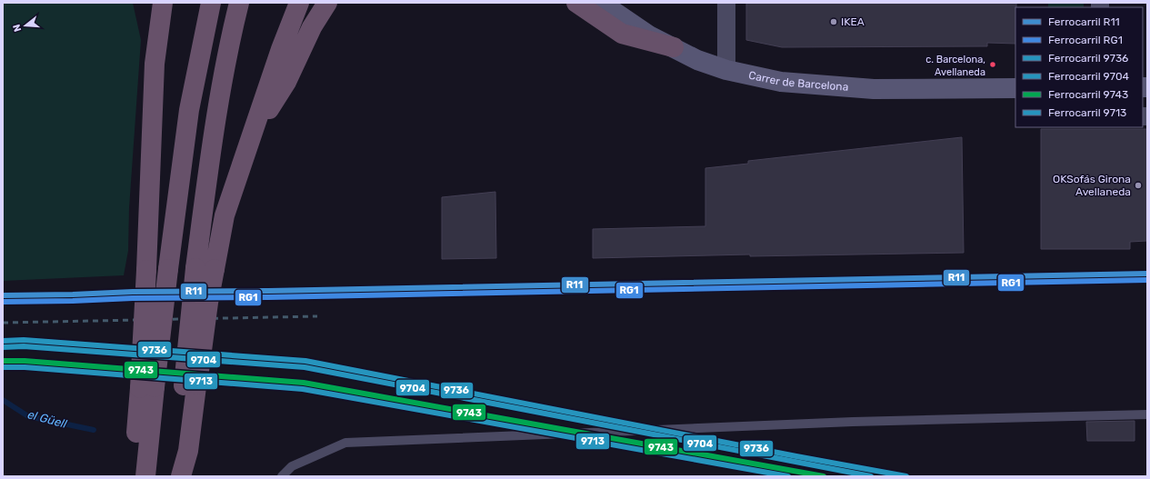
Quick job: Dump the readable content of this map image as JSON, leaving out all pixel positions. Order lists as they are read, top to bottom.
{
  "streets": {
    "main road": ["Carrer de Barcelona"]
  },
  "water": ["el Güell"],
  "places": ["IKEA", "c. Barcelona, Avellaneda", "OKSofás Girona Avellaneda"],
  "lines": [
    "rail line R11",
    "rail line RG1",
    "rail line 9736",
    "rail line 9704",
    "rail line 9743",
    "rail line 9713"
  ],
  "legend": [
    "Ferrocarril R11",
    "Ferrocarril RG1",
    "Ferrocarril 9736",
    "Ferrocarril 9704",
    "Ferrocarril 9743",
    "Ferrocarril 9713"
  ],
  "north": "left"
}
